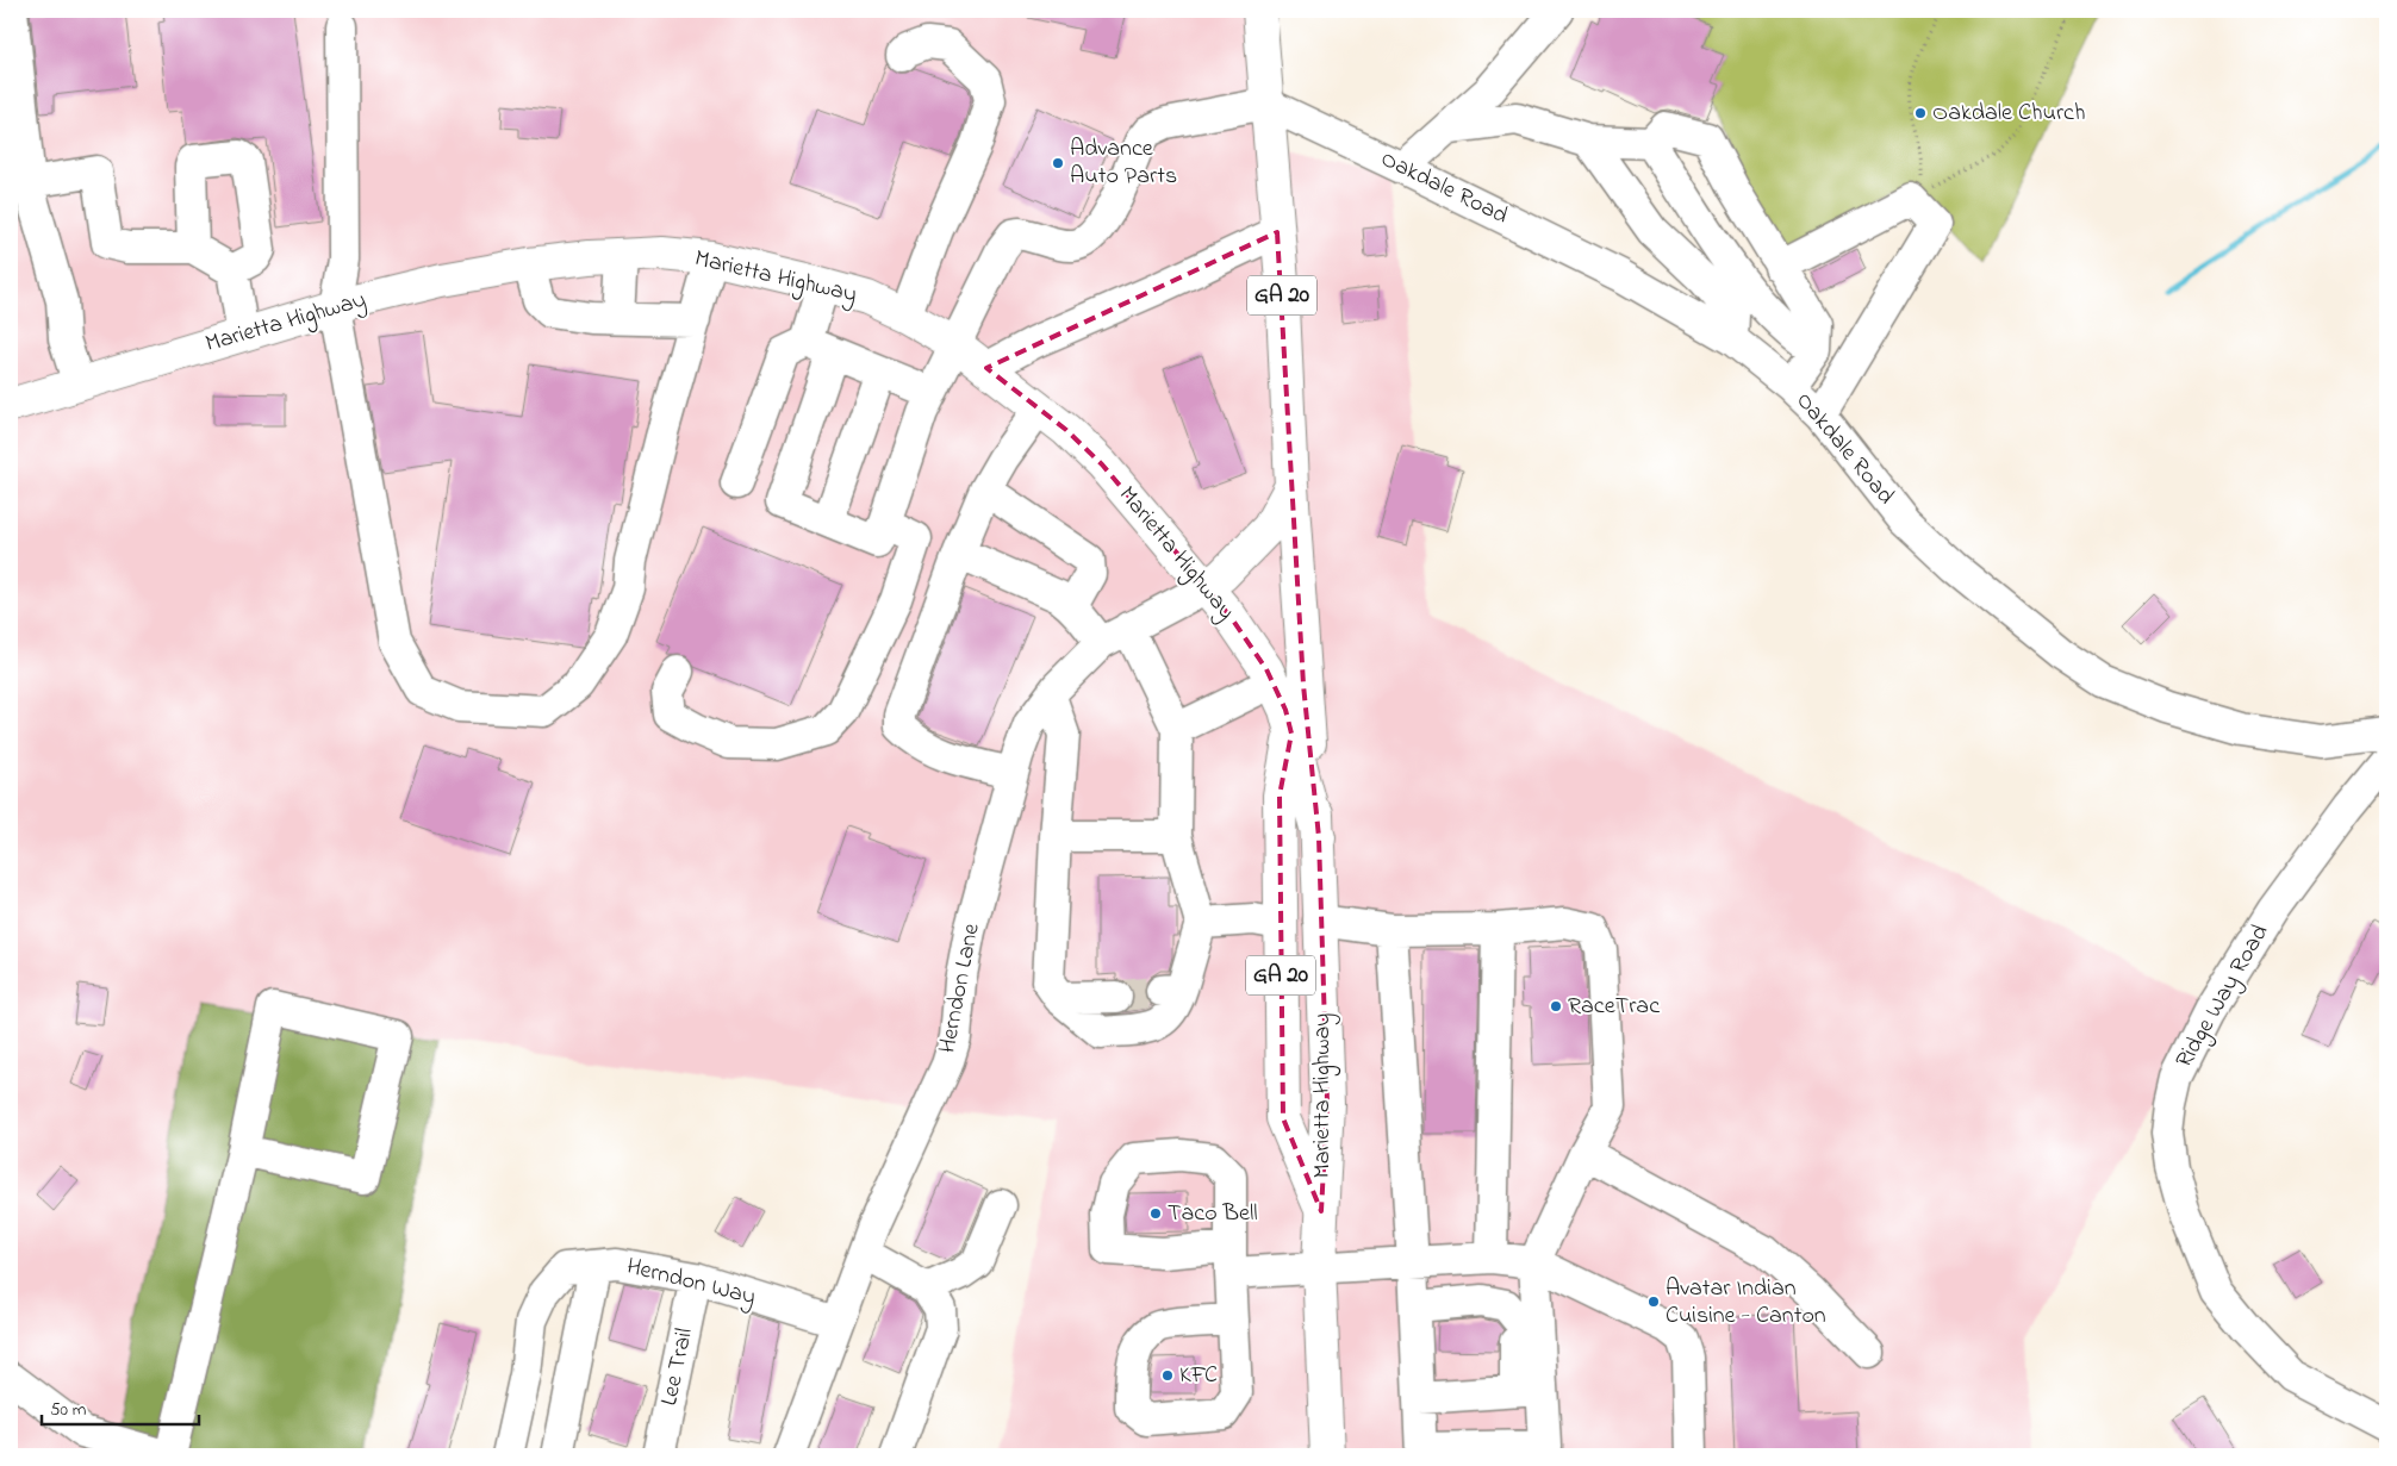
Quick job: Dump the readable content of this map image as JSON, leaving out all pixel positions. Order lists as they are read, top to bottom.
{
  "streets": {
    "main road": ["Marietta Highway", "GA 20"],
    "street": [
      "Oakdale Road",
      "Herndon Lane",
      "Ridge Way Road",
      "Herndon Way",
      "Lee Trail"
    ]
  },
  "crossings": [
    ["Oakdale Road", "Marietta Highway"],
    ["Oakdale Road", "GA 20"],
    ["Marietta Highway", "GA 20"],
    ["Marietta Highway", "Herndon Lane"],
    ["Herndon Lane", "Herndon Way"],
    ["Herndon Way", "Lee Trail"]
  ],
  "places": [
    "Oakdale Church",
    "Advance Auto Parts",
    "RaceTrac",
    "Taco Bell",
    "Avatar Indian Cuisine - Canton",
    "KFC"
  ],
  "scale_bar": "50 m"
}
